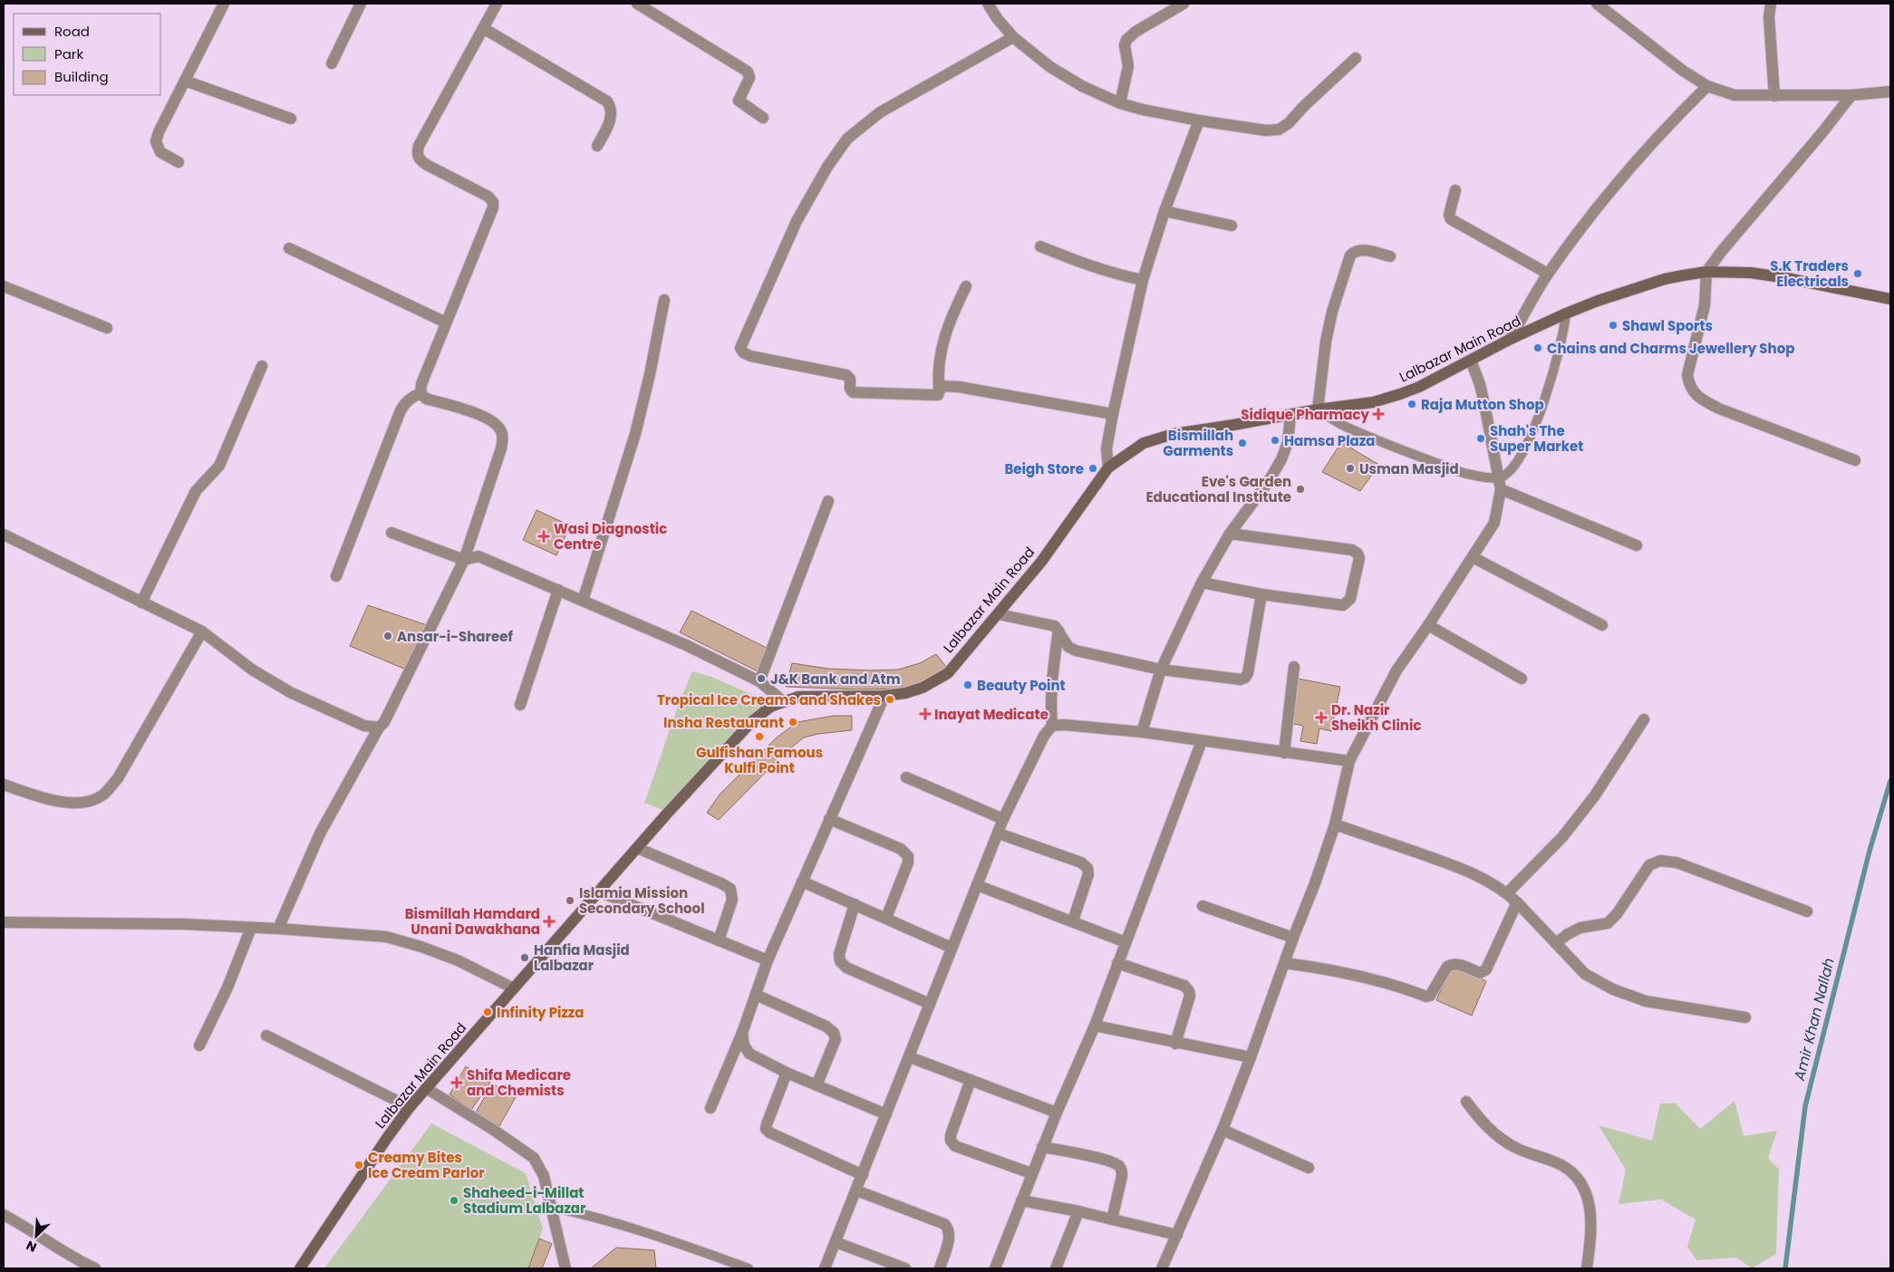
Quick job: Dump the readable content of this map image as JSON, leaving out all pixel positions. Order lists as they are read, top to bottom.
{
  "streets": {
    "main road": ["Lalbazar Main Road"]
  },
  "water": ["Amir Khan Nallah"],
  "places": {
    "other": [
      "S.K Traders Electricals",
      "Shawl Sports",
      "Chains and Charms Jewellery Shop",
      "Raja Mutton Shop",
      "Shah's The Super Market",
      "Hamsa Plaza",
      "Bismillah Garments",
      "Beigh Store",
      "Usman Masjid",
      "Eve's Garden Educational Institute",
      "Ansar-i-Shareef",
      "J&K Bank and Atm",
      "Beauty Point",
      "Tropical Ice Creams and Shakes",
      "Insha Restaurant",
      "Gulfishan Famous Kulfi Point",
      "Islamia Mission Secondary School",
      "Hanfia Masjid Lalbazar",
      "Infinity Pizza",
      "Creamy Bites Ice Cream Parlor",
      "Shaheed-i-Millat Stadium Lalbazar"
    ],
    "health": [
      "Sidique Pharmacy",
      "Wasi Diagnostic Centre",
      "Inayat Medicate",
      "Dr. Nazir Sheikh Clinic",
      "Bismillah Hamdard Unani Dawakhana",
      "Shifa Medicare and Chemists"
    ]
  },
  "legend": ["Road", "Park", "Building"],
  "north": "bottom left"
}
